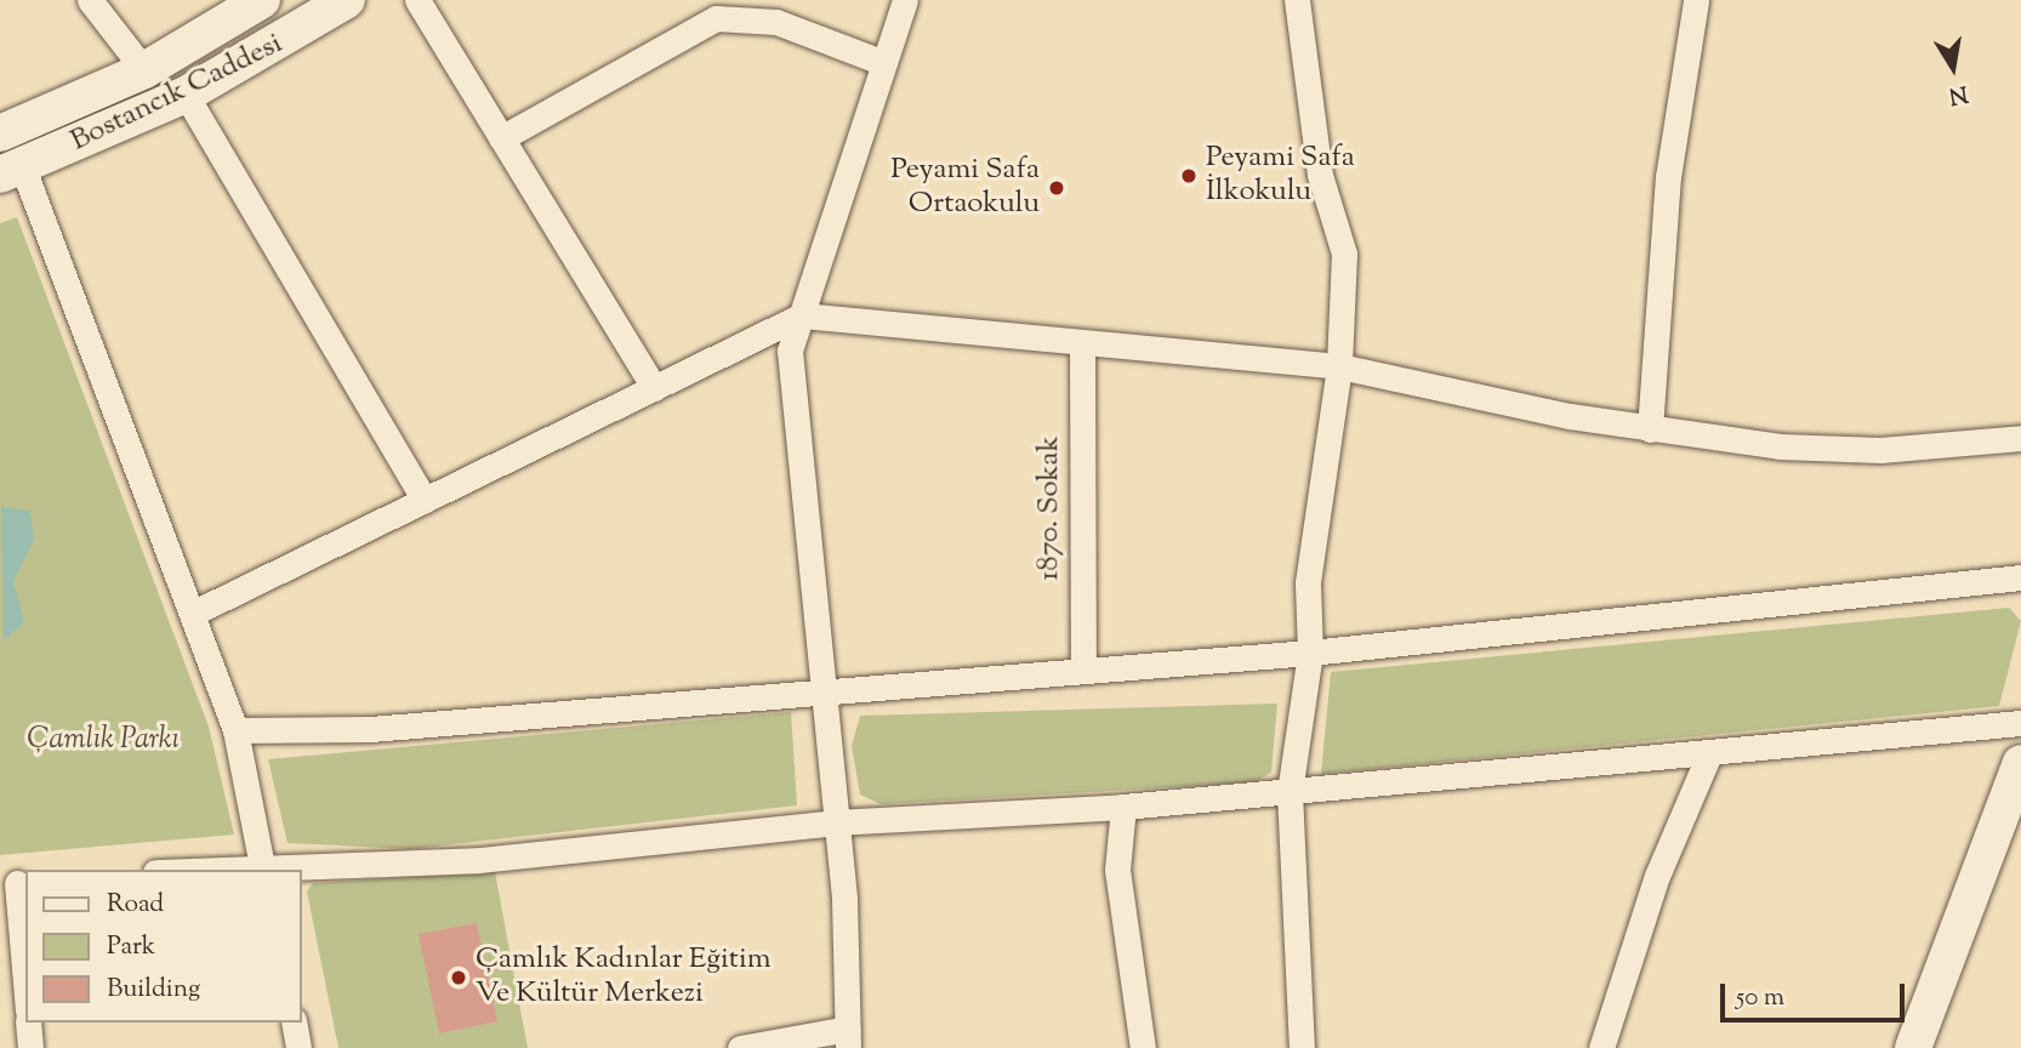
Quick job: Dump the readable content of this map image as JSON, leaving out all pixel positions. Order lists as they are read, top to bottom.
{
  "streets": {
    "main road": ["Bostancık Caddesi"],
    "street": ["1870. Sokak"]
  },
  "parks": ["Çamlık Parkı"],
  "places": ["Peyami Safa İlkokulu", "Peyami Safa Ortaokulu", "Çamlık Kadınlar Eğitim Ve Kültür Merkezi"],
  "legend": ["Road", "Park", "Building"],
  "scale_bar": "50 m",
  "north": "bottom"
}
